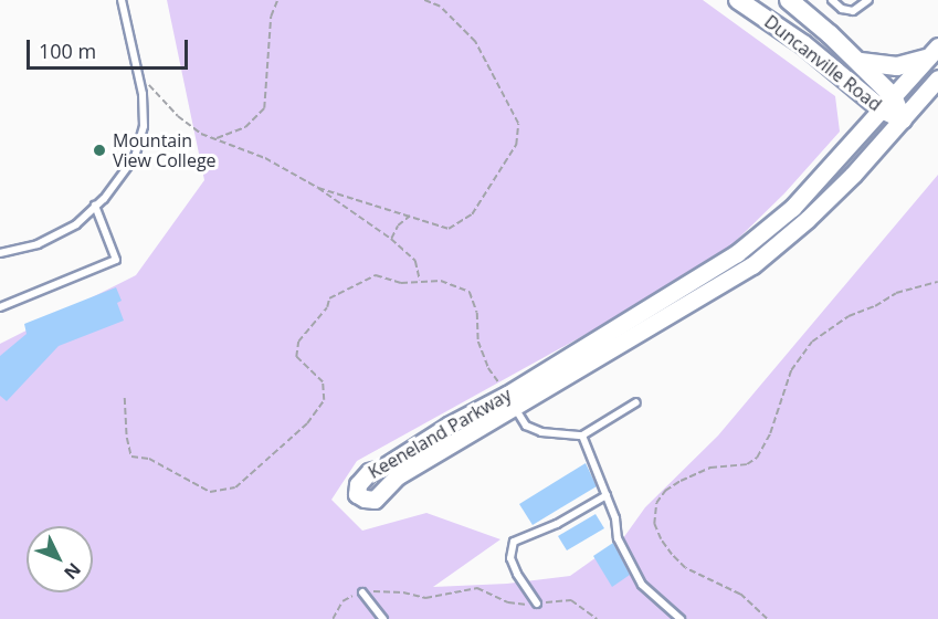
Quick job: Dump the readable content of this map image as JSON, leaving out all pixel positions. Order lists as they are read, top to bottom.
{
  "streets": {
    "main road": ["Duncanville Road"],
    "street": ["Keeneland Parkway"]
  },
  "crossings": [
    ["Duncanville Road", "Keeneland Parkway"]
  ],
  "places": ["Mountain View College"],
  "scale_bar": "100 m",
  "north": "bottom right"
}
